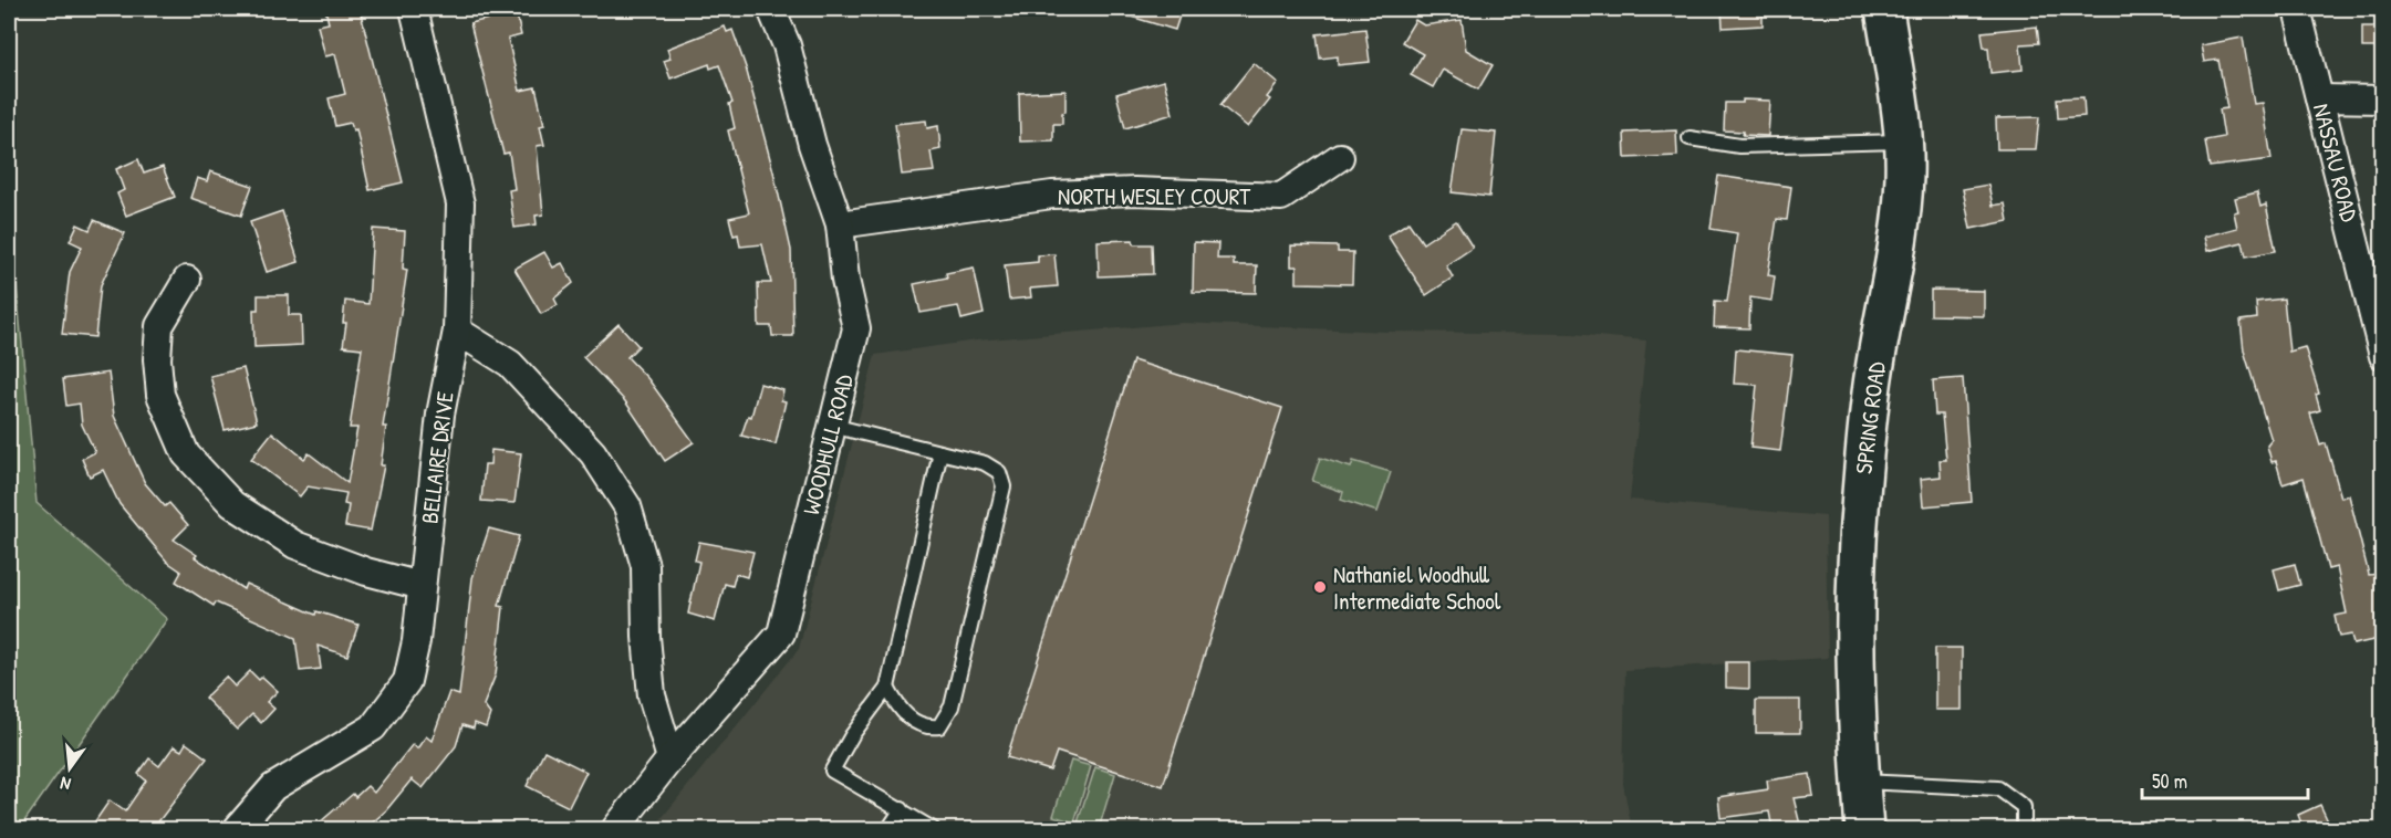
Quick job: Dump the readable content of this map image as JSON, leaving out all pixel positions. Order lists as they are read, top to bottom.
{
  "streets": {
    "main road": ["SPRING ROAD"],
    "street": [
      "NASSAU ROAD",
      "NORTH WESLEY COURT",
      "WOODHULL ROAD",
      "BELLAIRE DRIVE"
    ]
  },
  "crossings": [
    ["NORTH WESLEY COURT", "WOODHULL ROAD"]
  ],
  "places": ["Nathaniel Woodhull Intermediate School"],
  "scale_bar": "50 m",
  "north": "bottom"
}
